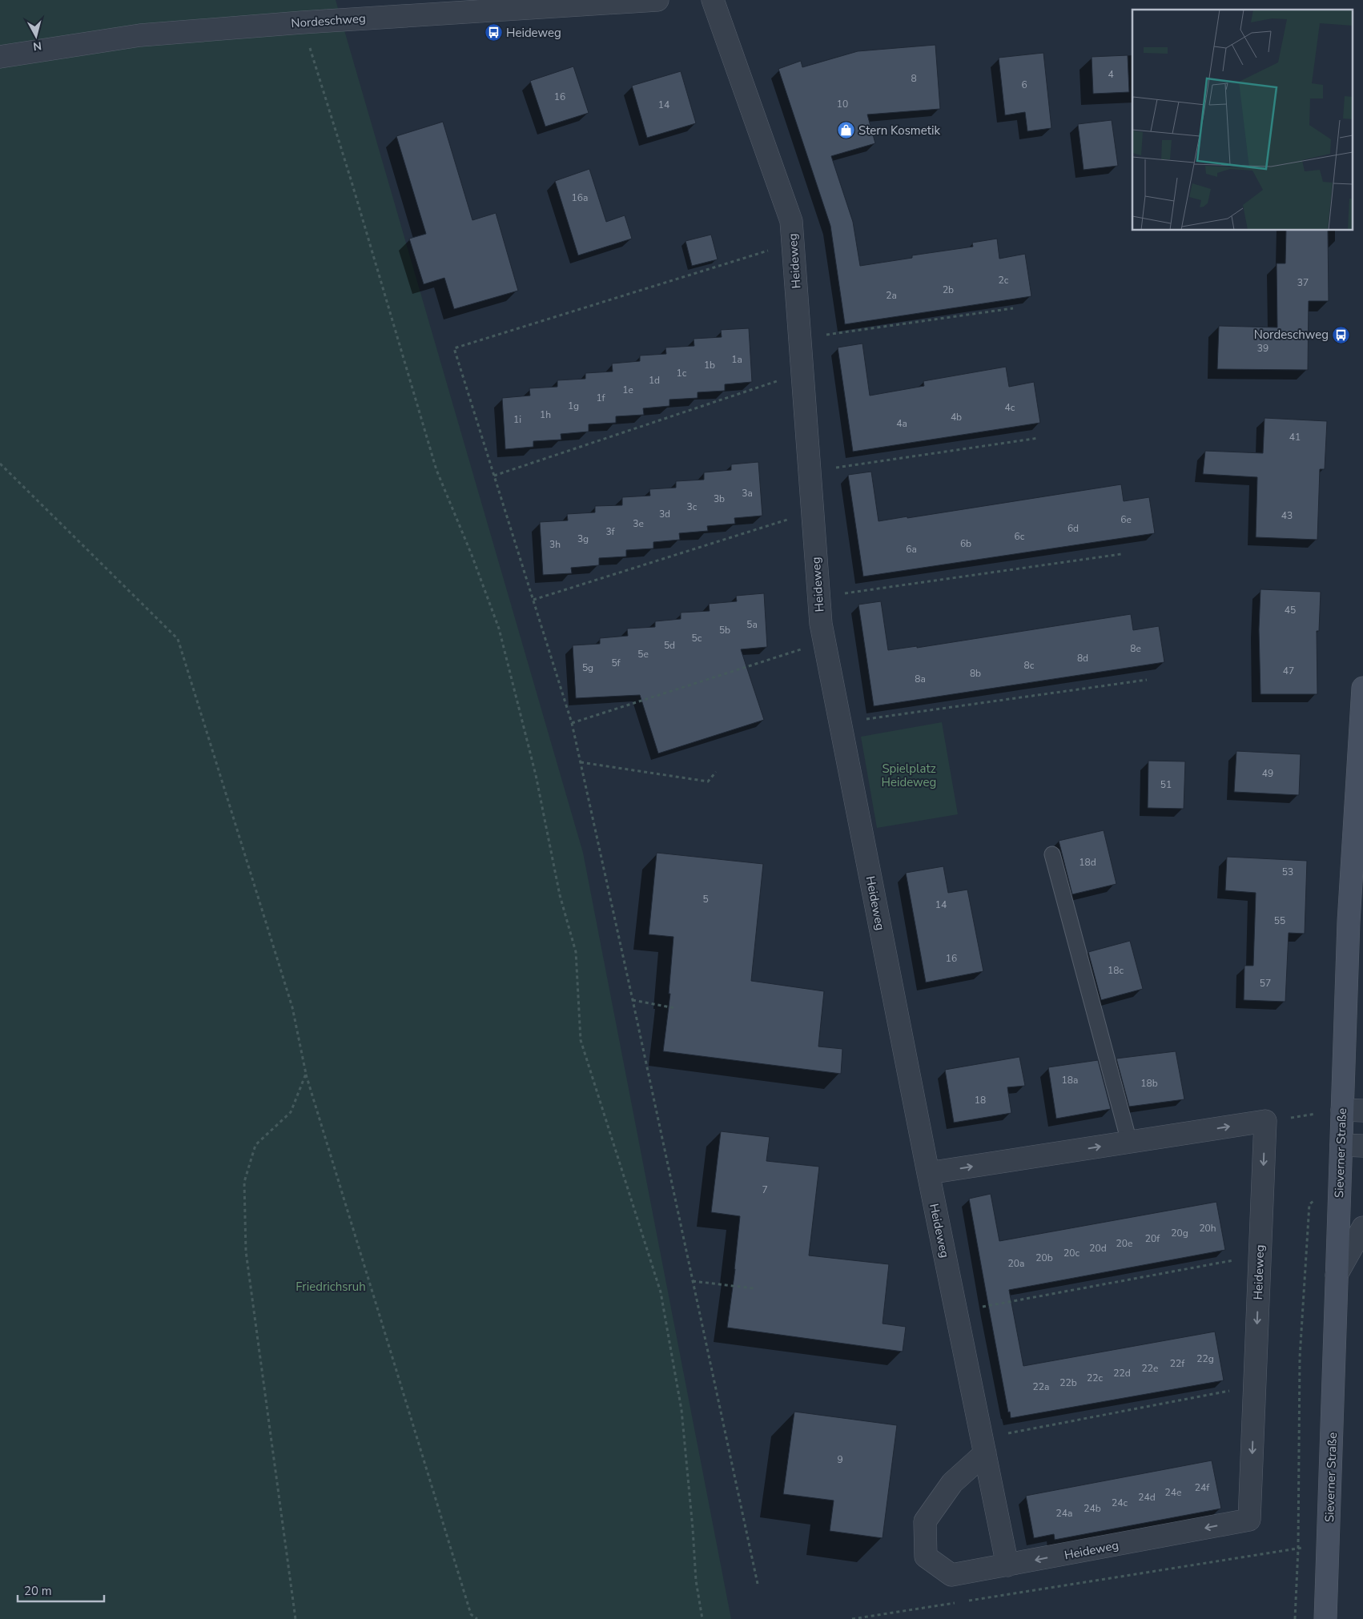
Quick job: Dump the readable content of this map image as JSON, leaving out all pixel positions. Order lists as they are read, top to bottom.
{
  "streets": {
    "main road": ["Sieverner Straße"],
    "street": ["Nordeschweg", "Heideweg"]
  },
  "parks": ["Spielplatz Heideweg", "Friedrichsruh"],
  "places": {
    "bus stop": ["Heideweg", "Nordeschweg"],
    "shop": ["Stern Kosmetik"]
  },
  "house_numbers": [
    "4",
    "8",
    "6",
    "16",
    "10",
    "14",
    "16a",
    "2c",
    "37",
    "2b",
    "2a",
    "39",
    "1a",
    "1b",
    "1c",
    "1d",
    "1e",
    "1f",
    "1g",
    "4c",
    "1h",
    "4b",
    "1i",
    "4a",
    "41",
    "3a",
    "3b",
    "3c",
    "3d",
    "43",
    "6e",
    "3e",
    "6d",
    "3f",
    "6c",
    "3g",
    "6b",
    "3h",
    "6a",
    "45",
    "5a",
    "5b",
    "5c",
    "5d",
    "8e",
    "5e",
    "8d",
    "5f",
    "8c",
    "5g",
    "47",
    "8b",
    "8a",
    "49",
    "51",
    "18d",
    "53",
    "5",
    "14",
    "55",
    "16",
    "18c",
    "57",
    "18a",
    "18b",
    "18",
    "7",
    "20h",
    "20g",
    "20f",
    "20e",
    "20d",
    "20c",
    "20b",
    "20a",
    "22g",
    "22f",
    "22e",
    "22d",
    "22c",
    "22b",
    "22a",
    "9",
    "24f",
    "24e",
    "24d",
    "24c",
    "24b",
    "24a"
  ],
  "scale_bar": "20 m",
  "north": "bottom"
}
